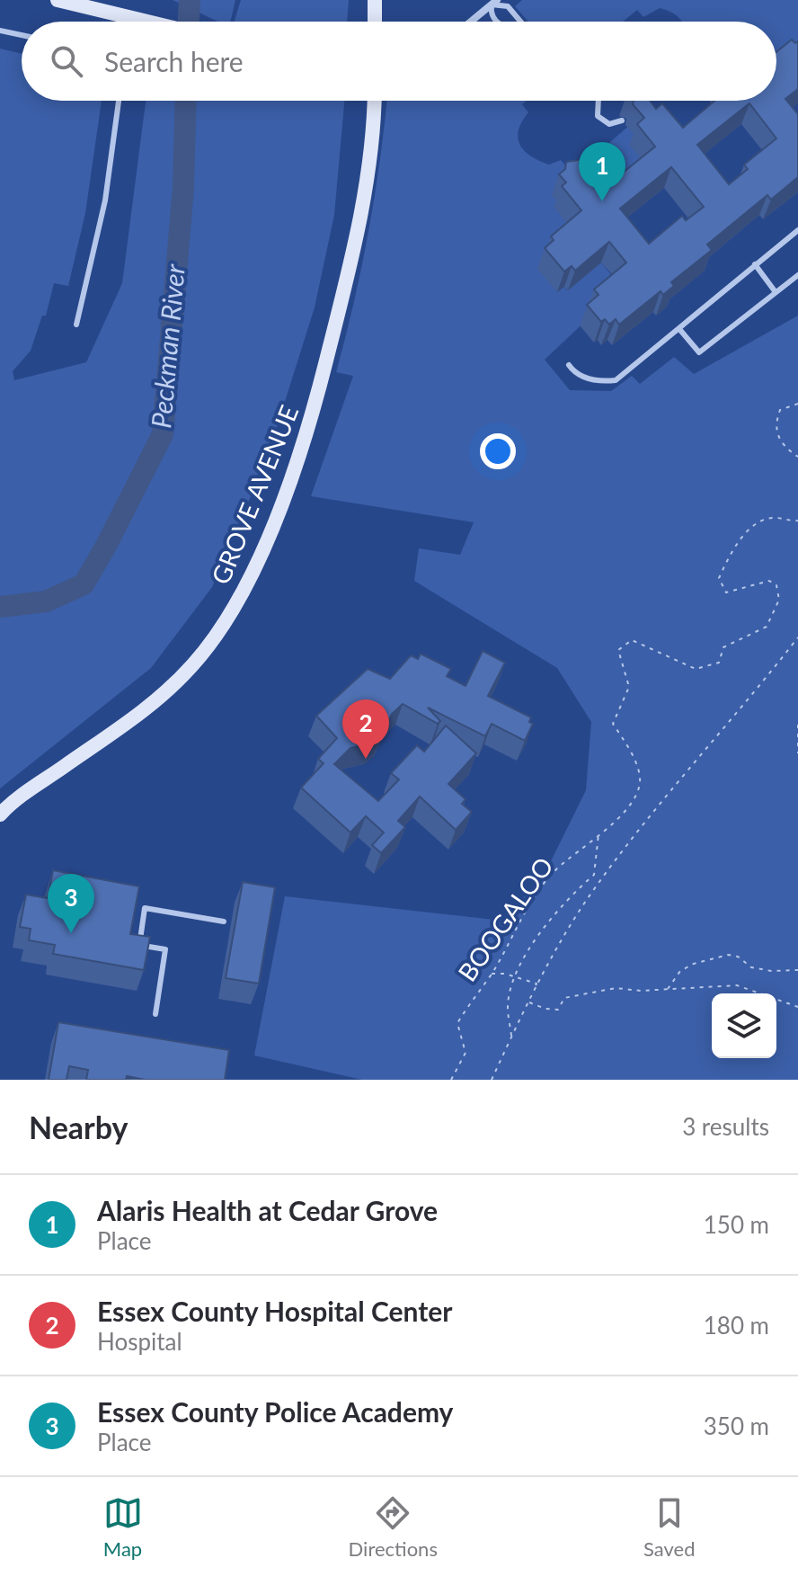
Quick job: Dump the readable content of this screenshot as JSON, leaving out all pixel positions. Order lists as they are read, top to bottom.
{
  "streets": {
    "street": ["GROVE AVENUE"],
    "path": ["BOOGALOO"]
  },
  "water": ["Peckman River"],
  "page": {
    "search": "Search here",
    "pins": ["1", "2", "3"],
    "heading": ["Nearby", "3 results"],
    "list": [
      {
        "mark": "1",
        "name": "Alaris Health at Cedar Grove",
        "note": "Place",
        "value": "150 m"
      },
      {
        "mark": "2",
        "name": "Essex County Hospital Center",
        "note": "Hospital",
        "value": "180 m"
      },
      {
        "mark": "3",
        "name": "Essex County Police Academy",
        "note": "Place",
        "value": "350 m"
      }
    ],
    "nav": ["Map", "Directions", "Saved"]
  }
}
